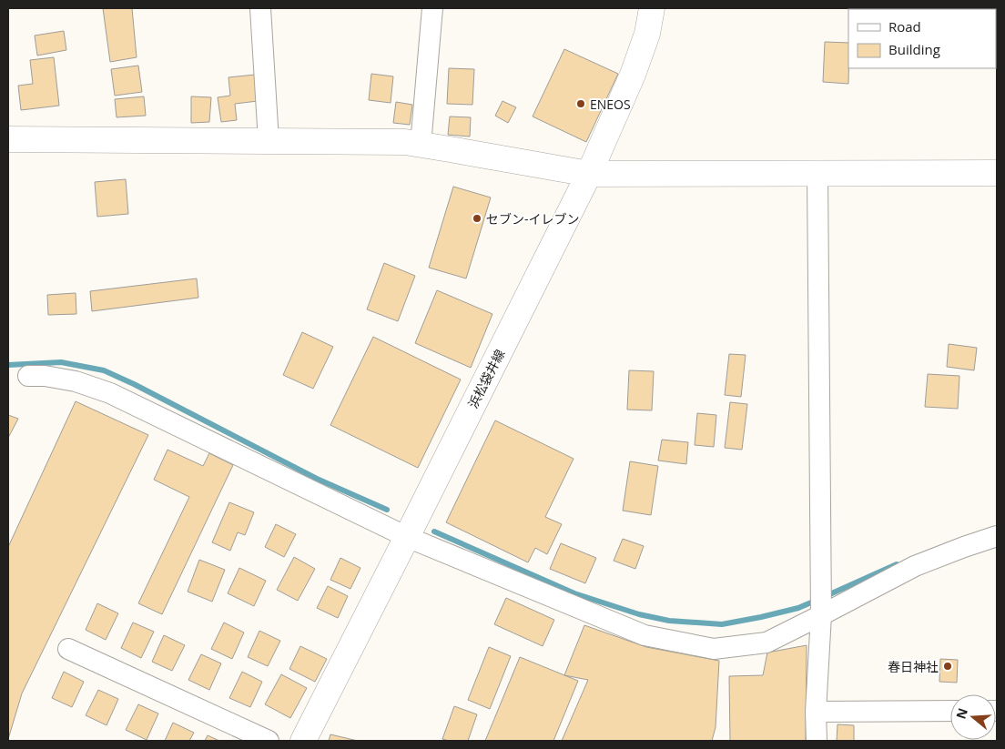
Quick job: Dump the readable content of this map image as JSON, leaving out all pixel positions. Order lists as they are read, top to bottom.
{
  "streets": {
    "street": ["浜松袋井線"]
  },
  "places": ["ENEOS", "セブン-イレブン", "春日神社"],
  "legend": ["Road", "Building"],
  "north": "left"
}
